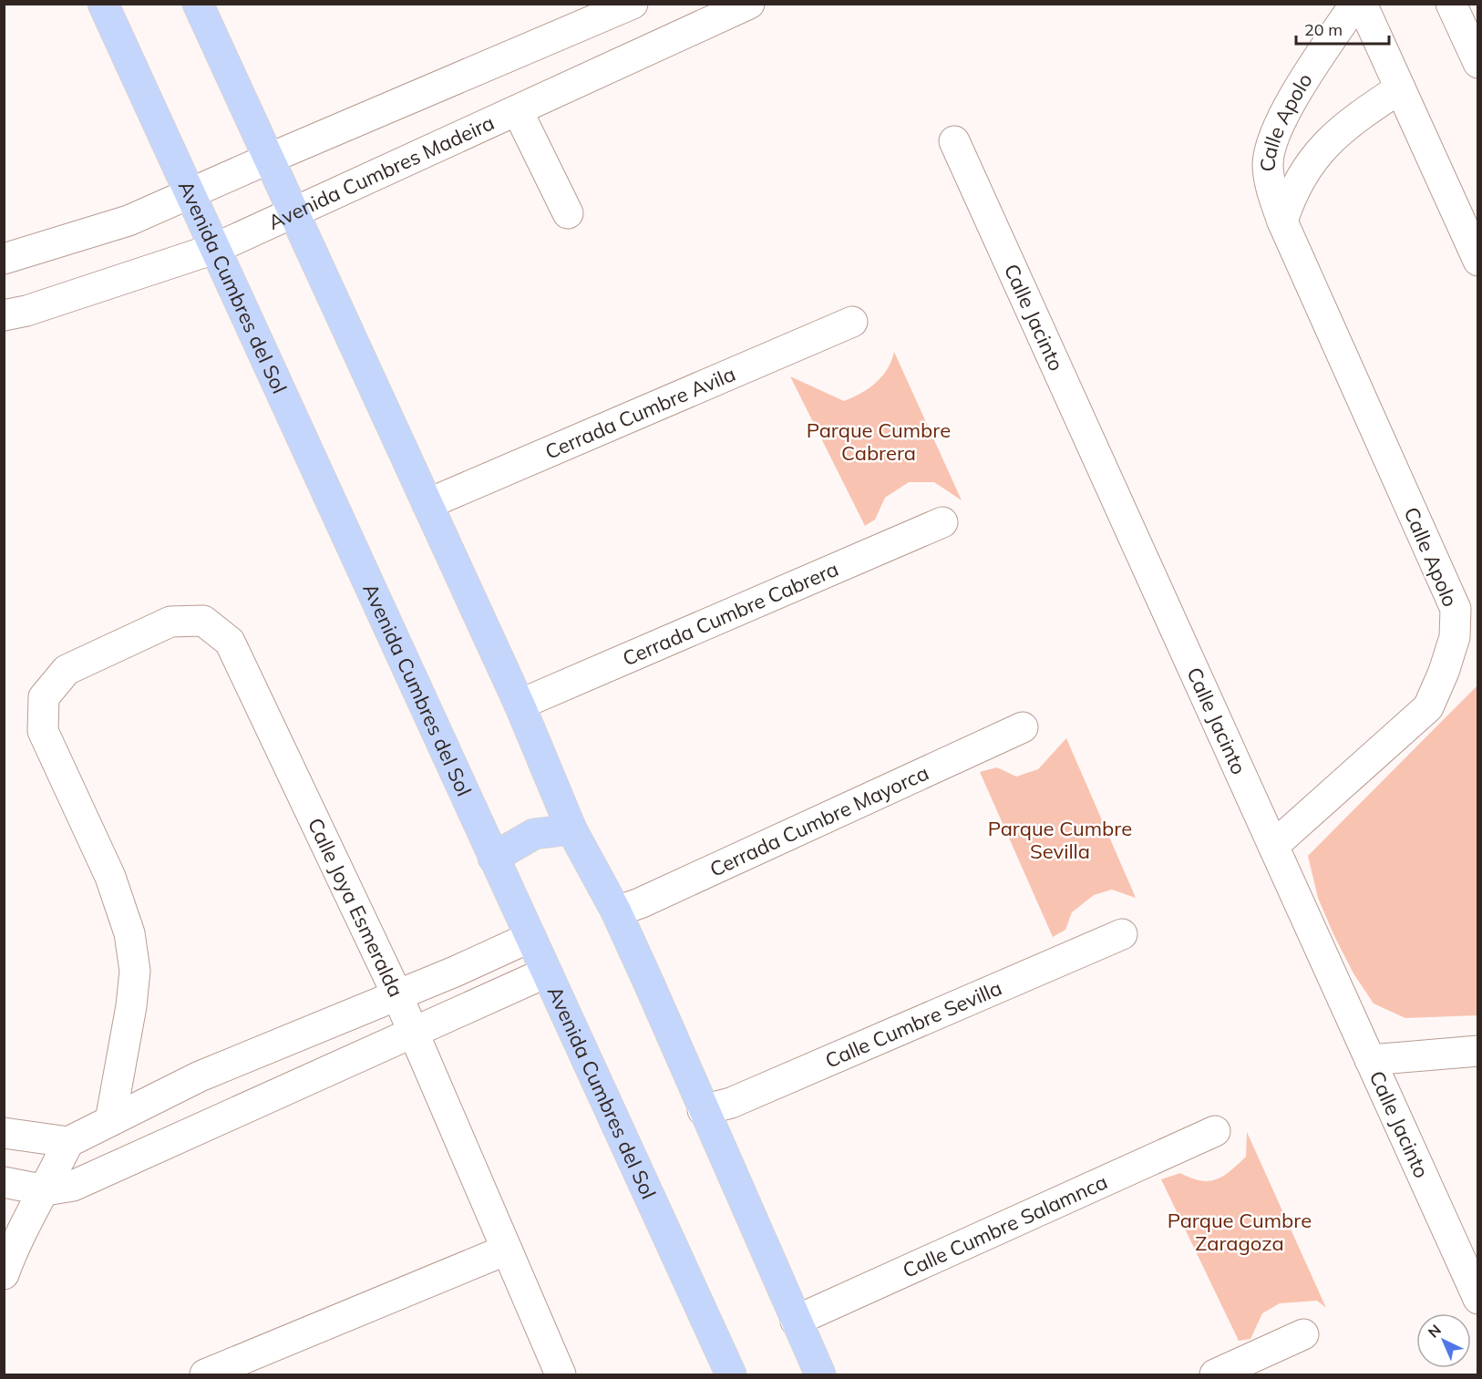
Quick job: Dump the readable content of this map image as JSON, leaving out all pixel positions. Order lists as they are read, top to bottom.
{
  "streets": {
    "main road": ["Avenida Cumbres del Sol"],
    "street": [
      "Calle Apolo",
      "Avenida Cumbres Madeira",
      "Calle Jacinto",
      "Cerrada Cumbre Avila",
      "Cerrada Cumbre Cabrera",
      "Cerrada Cumbre Mayorca",
      "Calle Joya Esmeralda",
      "Calle Cumbre Sevilla",
      "Calle Cumbre Salamnca"
    ]
  },
  "crossings": [
    ["Calle Apolo", "Calle Jacinto"],
    ["Avenida Cumbres Madeira", "Avenida Cumbres del Sol"]
  ],
  "parks": ["Parque Cumbre Cabrera", "Parque Cumbre Sevilla", "Parque Cumbre Zaragoza"],
  "scale_bar": "20 m",
  "north": "top left"
}
